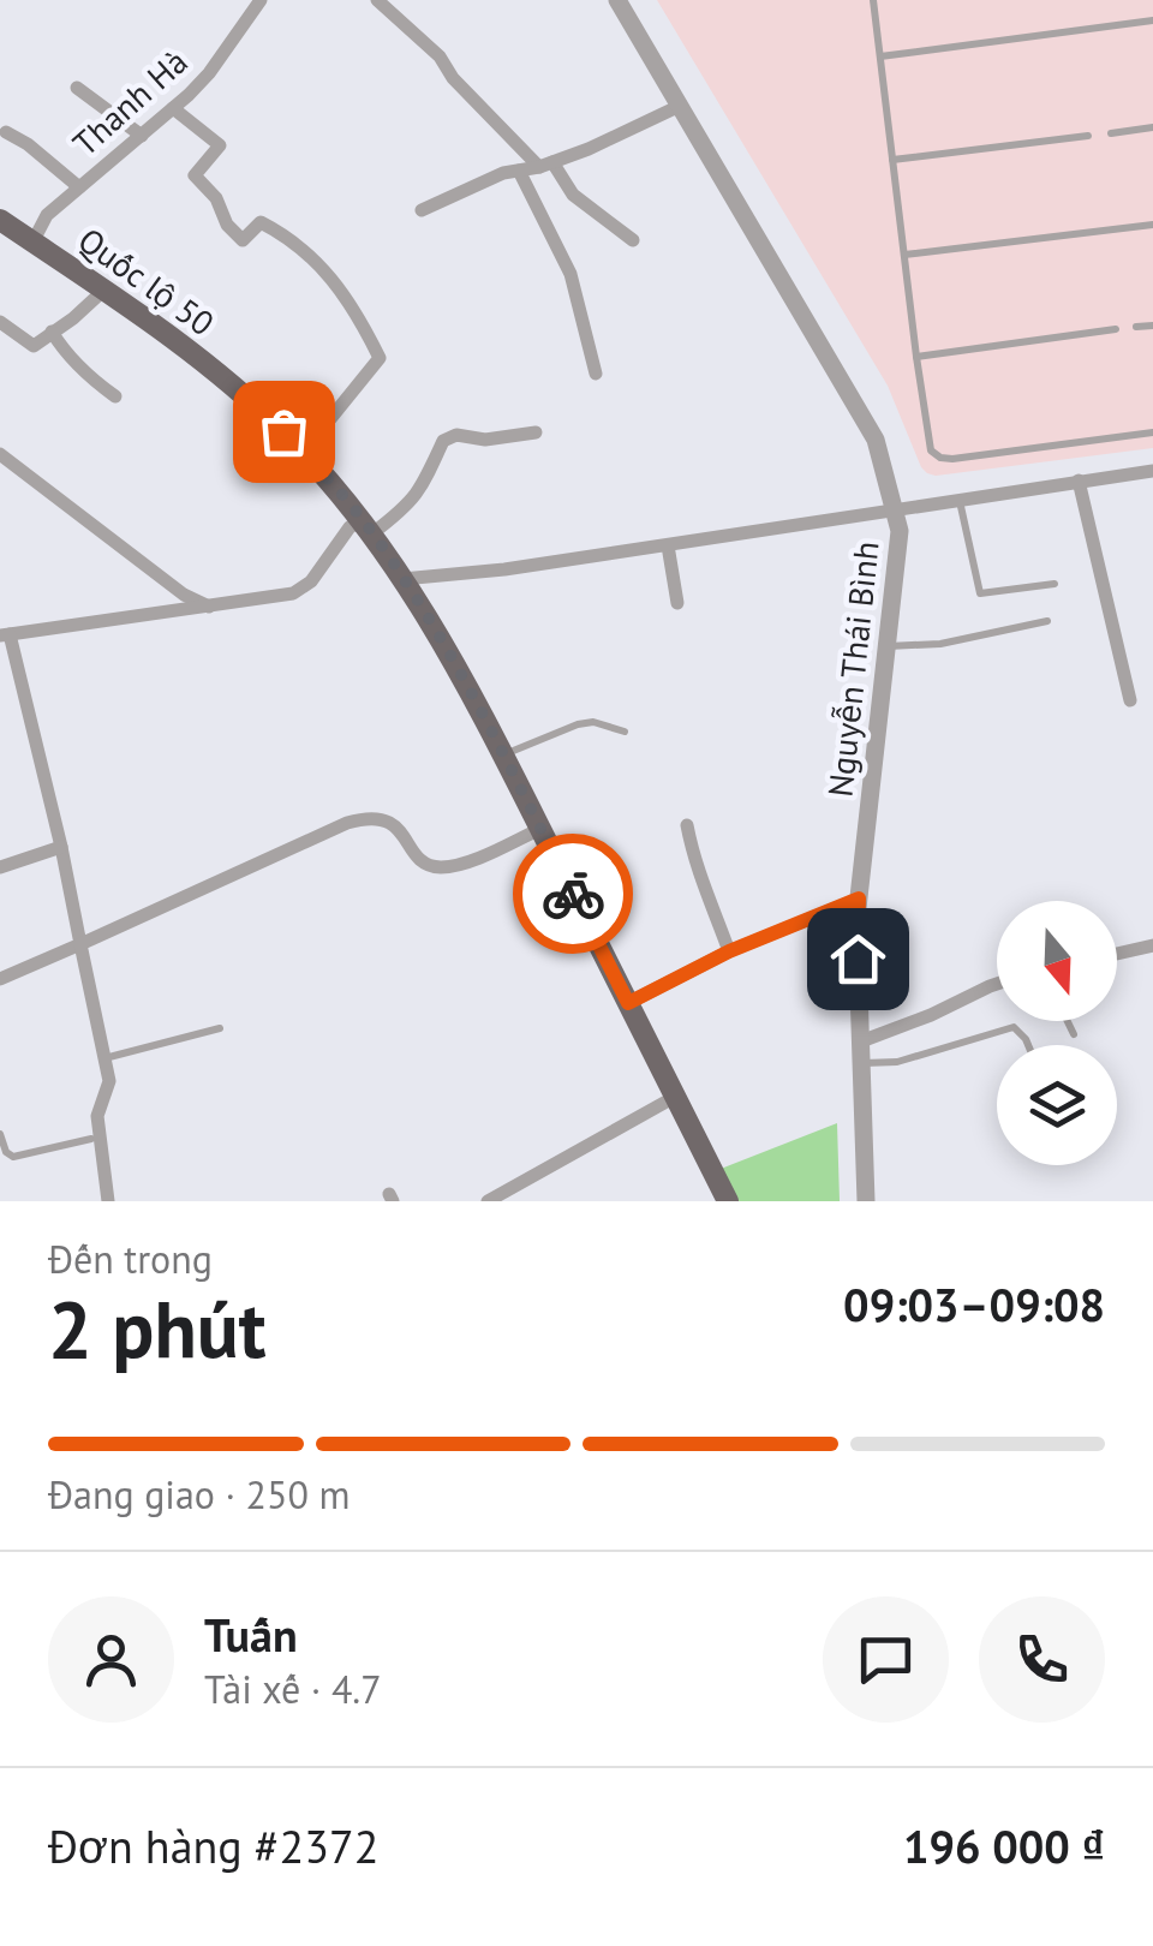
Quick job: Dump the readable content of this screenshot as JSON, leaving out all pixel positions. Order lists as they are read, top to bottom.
{
  "streets": {
    "main road": ["Quốc lộ 50"],
    "street": ["Thanh Hà", "Nguyễn Thái Bình"]
  },
  "crossings": [
    ["Thanh Hà", "Quốc lộ 50"]
  ],
  "north": "bottom",
  "page": {
    "heading": ["2 phút", "Đến trong", "09:03–09:08"],
    "panel": [
      "Tuấn",
      "Tài xế · 4.7",
      "Đơn hàng #2372",
      "196 000 ₫"
    ],
    "bar": "Đang giao · 250 m"
  }
}
